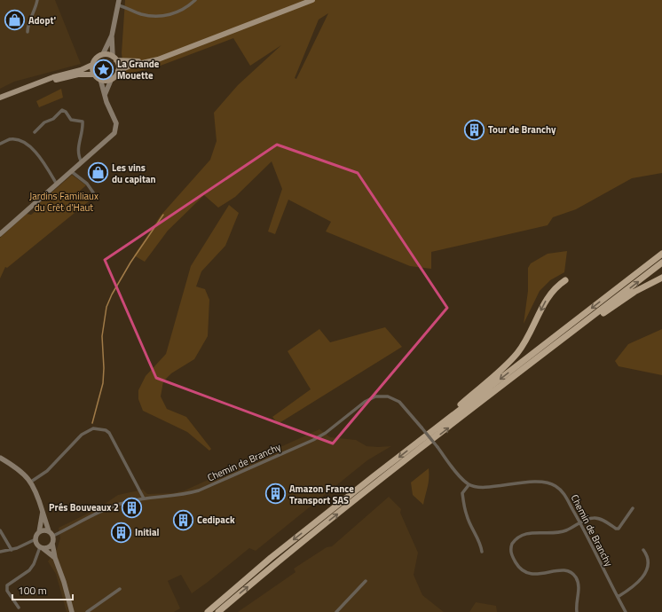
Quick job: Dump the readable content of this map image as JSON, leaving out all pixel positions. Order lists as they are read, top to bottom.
{
  "streets": {
    "street": ["Chemin de Branchy"]
  },
  "parks": ["Jardins Familiaux du Crêt d'Haut"],
  "places": {
    "shop": ["Adopt'", "Les vins du capitan"],
    "place": ["La Grande Mouette"],
    "building": [
      "Tour de Branchy",
      "Amazon France Transport SAS",
      "Prés Bouveaux 2",
      "Cedipack",
      "Initial"
    ]
  },
  "scale_bar": "100 m"
}
